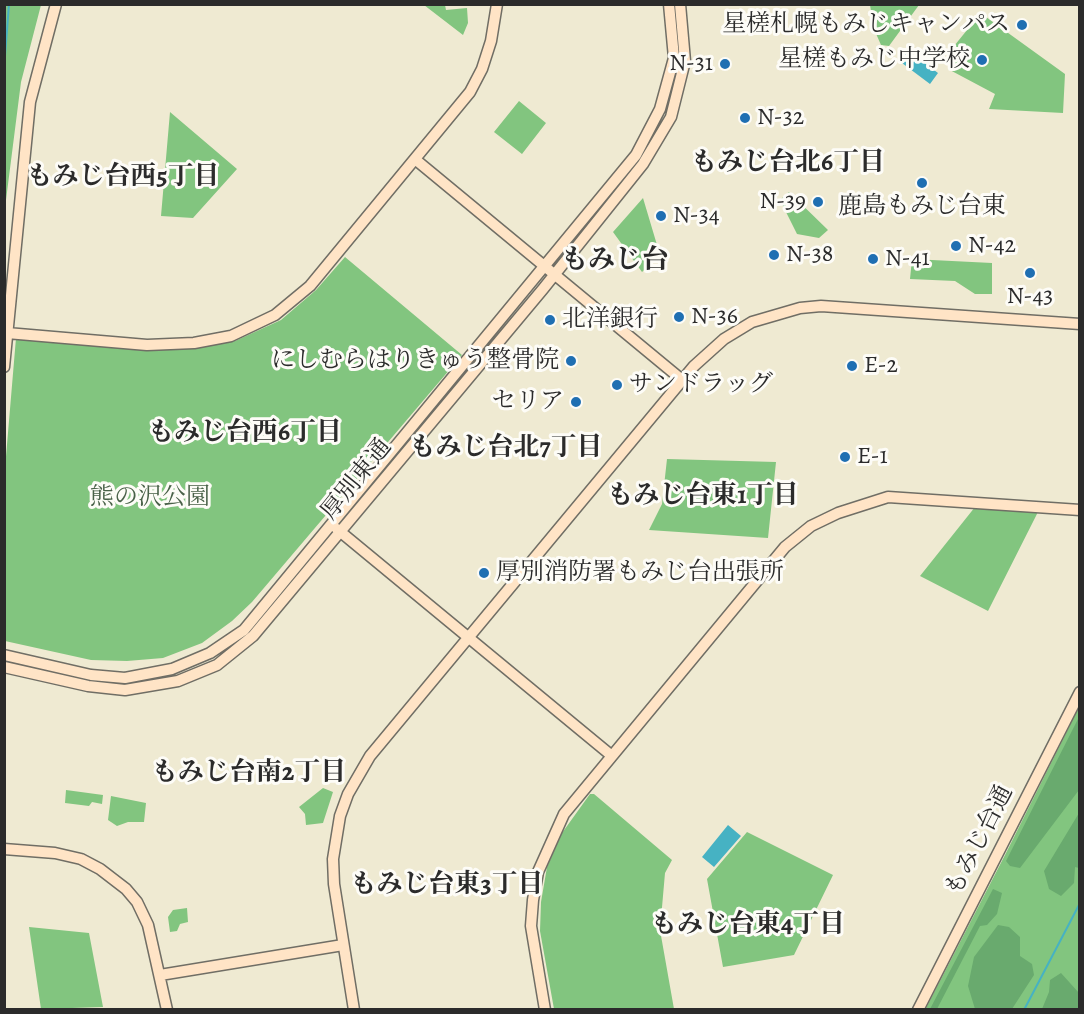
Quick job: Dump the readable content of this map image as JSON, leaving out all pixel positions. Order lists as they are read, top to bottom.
{
  "streets": {
    "street": ["厚別東通", "もみじ台通"]
  },
  "districts": [
    "もみじ台北6丁目",
    "もみじ台西5丁目",
    "もみじ台",
    "もみじ台西6丁目",
    "もみじ台北7丁目",
    "もみじ台東1丁目",
    "もみじ台南2丁目",
    "もみじ台東3丁目",
    "もみじ台東4丁目"
  ],
  "parks": ["熊の沢公園"],
  "places": [
    "星槎札幌もみじキャンパス",
    "星槎もみじ中学校",
    "N-31",
    "N-32",
    "鹿島もみじ台東",
    "N-39",
    "N-34",
    "N-42",
    "N-38",
    "N-41",
    "N-43",
    "N-36",
    "北洋銀行",
    "にしむらはりきゅう整骨院",
    "E-2",
    "サンドラッグ",
    "セリア",
    "E-1",
    "厚別消防署もみじ台出張所"
  ]
}
